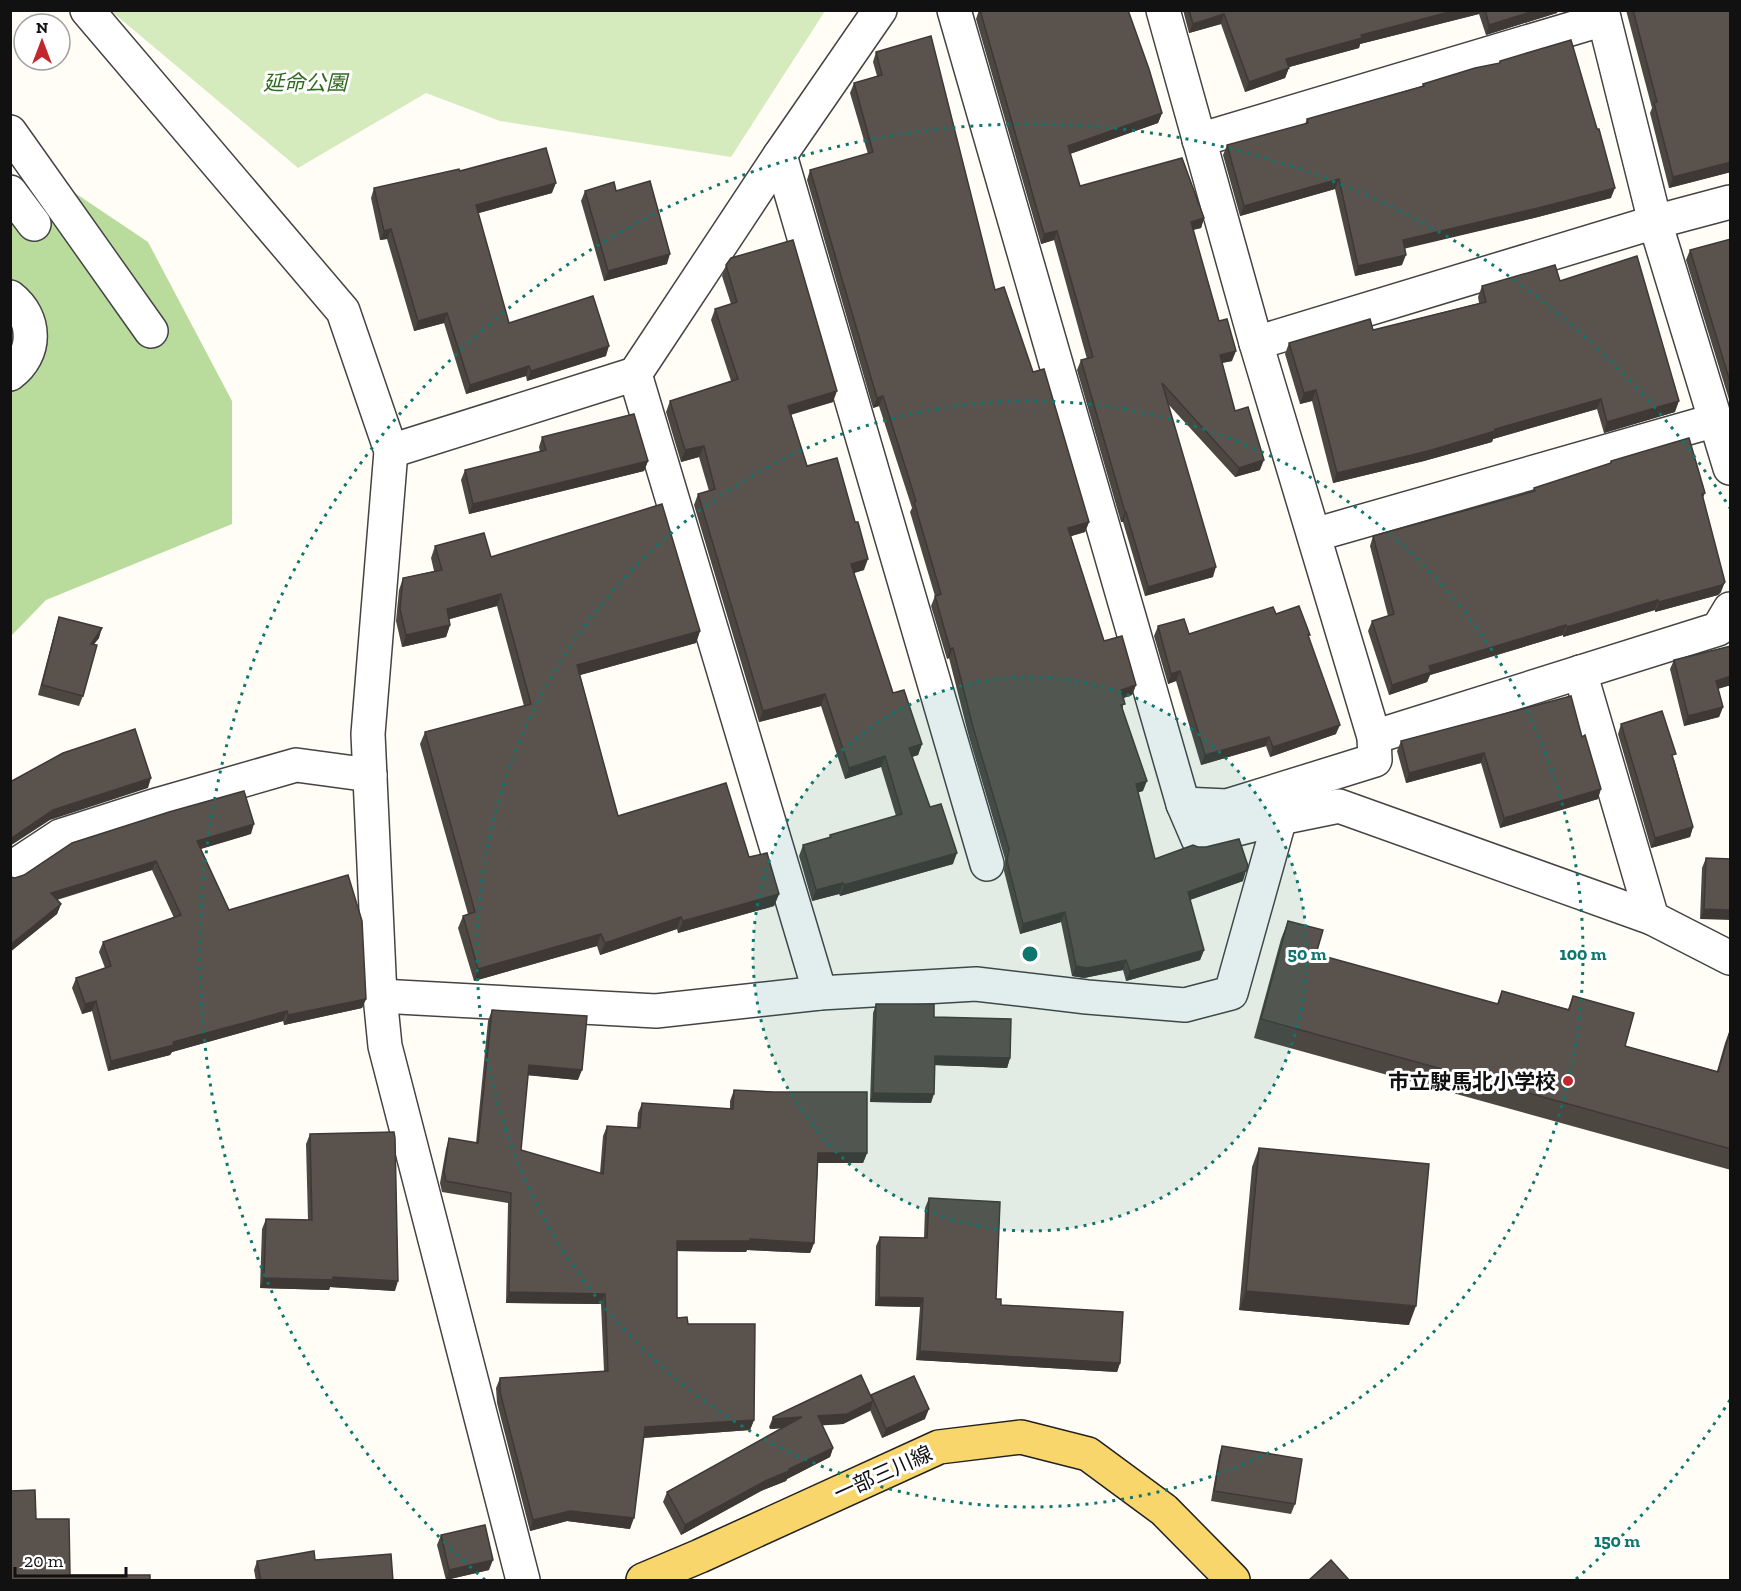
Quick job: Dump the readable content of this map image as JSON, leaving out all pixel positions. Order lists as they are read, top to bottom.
{
  "streets": {
    "main road": ["一部三川線"]
  },
  "parks": ["延命公園"],
  "places": ["市立駛馬北小学校"],
  "scale_bar": "20 m",
  "north": "top",
  "rings": ["50 m", "100 m", "150 m"]
}
